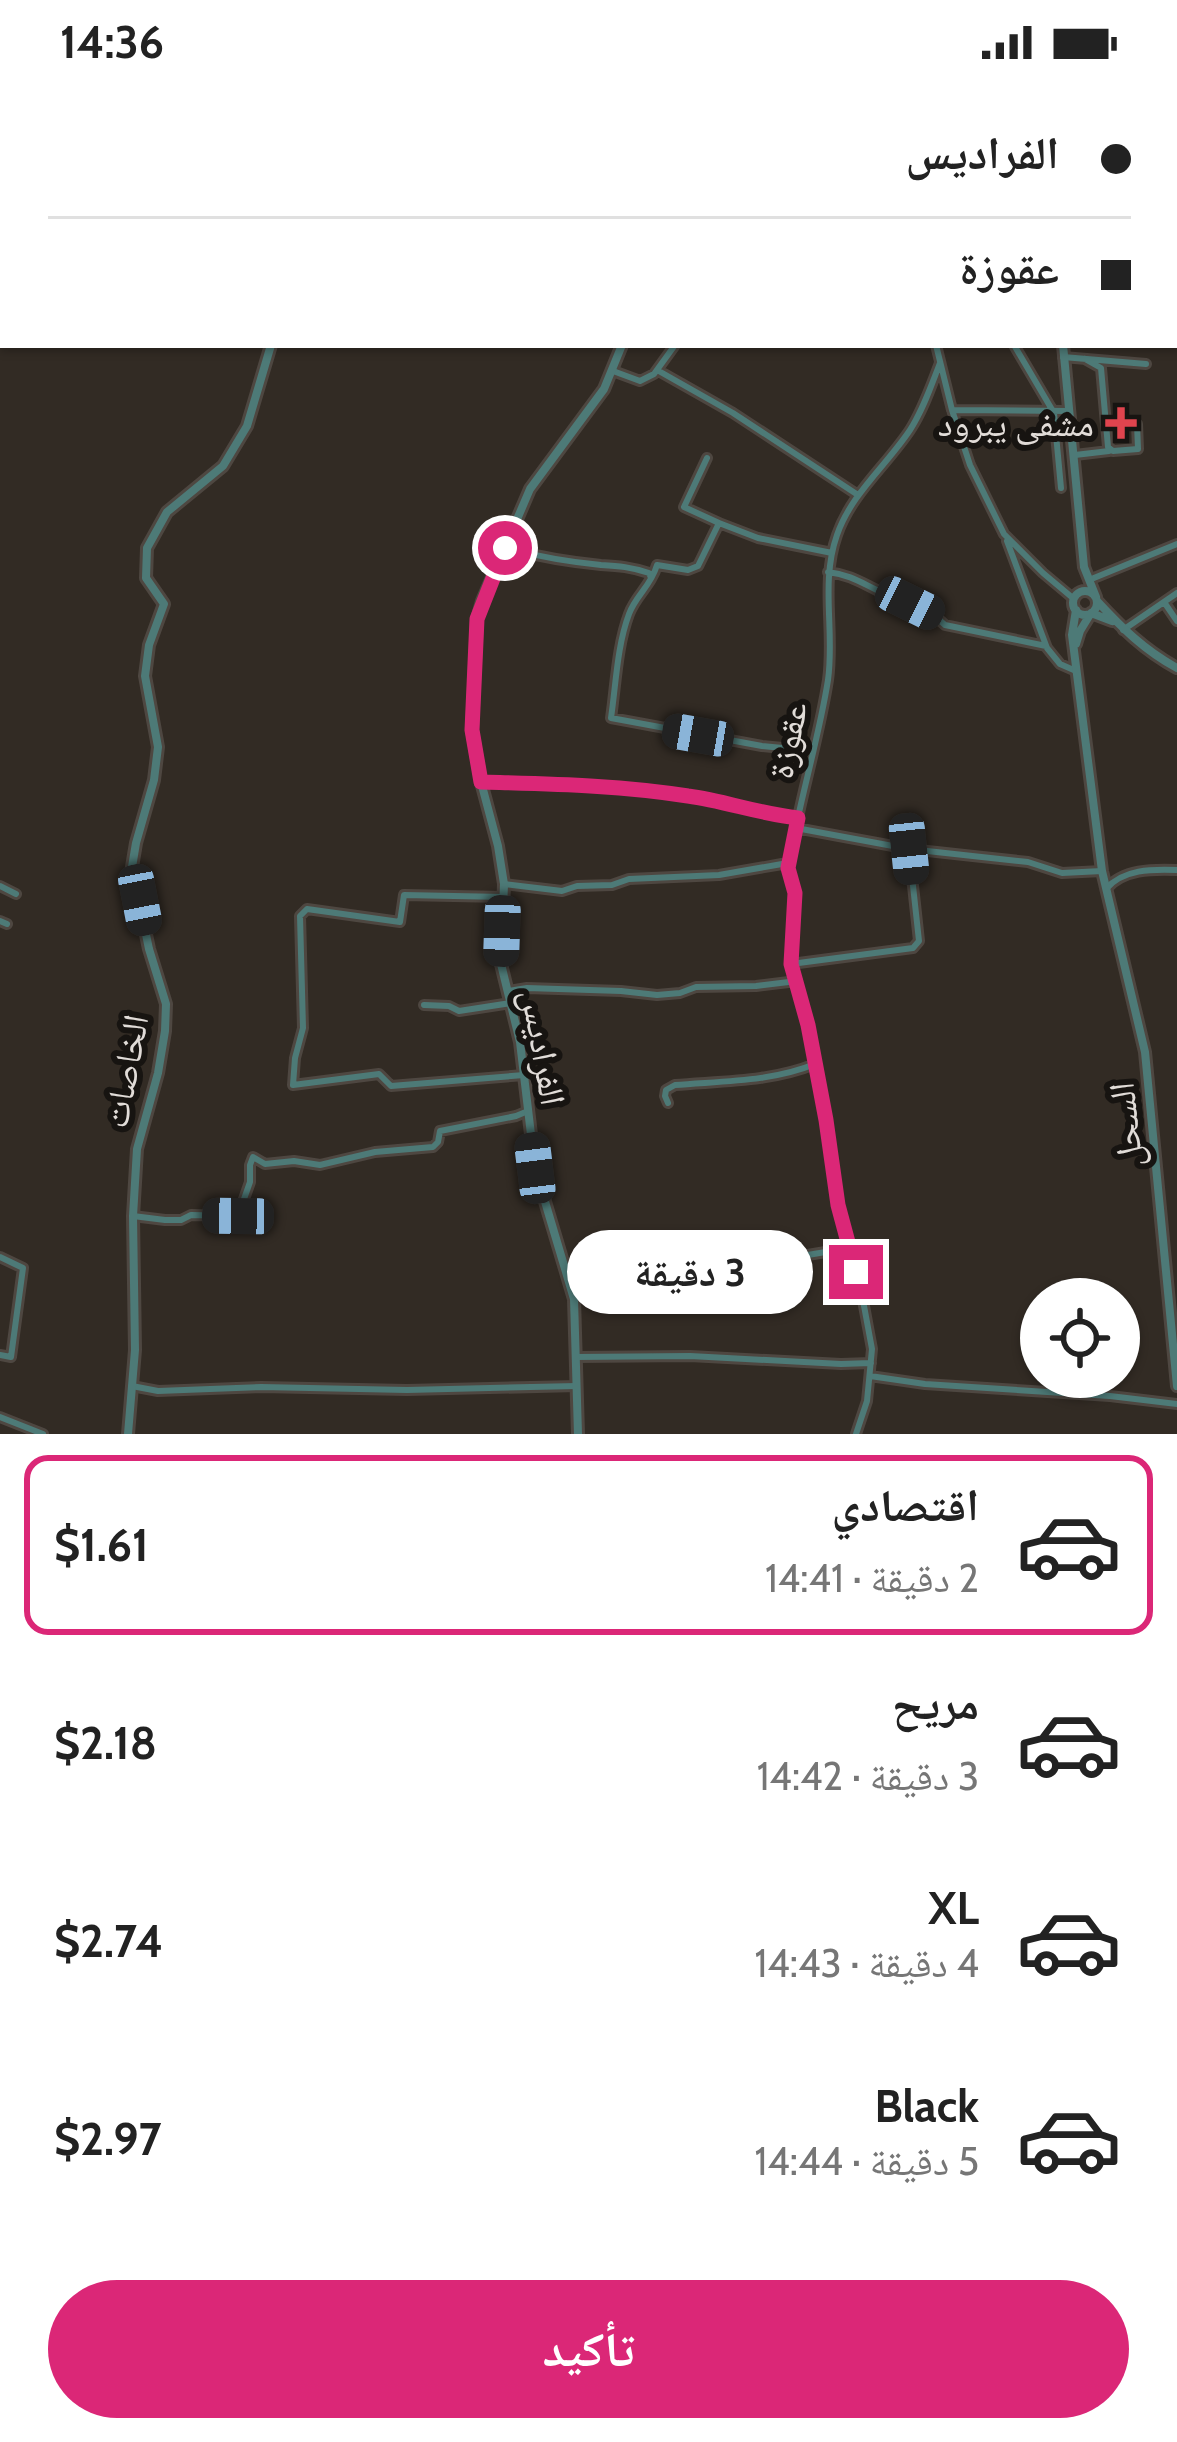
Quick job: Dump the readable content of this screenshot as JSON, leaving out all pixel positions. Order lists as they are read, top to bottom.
{
  "streets": {
    "street": [
      "عقوزة",
      "الفراديس",
      "الخاصات",
      "السحل"
    ]
  },
  "places": {
    "health": ["مشفى يبرود"]
  },
  "page": {
    "status": "14:36",
    "banner": ["الفراديس", "عقوزة"],
    "bubble": "3 دقيقة",
    "list": [
      {
        "name": "اقتصادي",
        "note": "2 دقيقة · 14:41",
        "value": "$1.61"
      },
      {
        "name": "مريح",
        "note": "3 دقيقة · 14:42",
        "value": "$2.18"
      },
      {
        "name": "XL",
        "note": "4 دقيقة · 14:43",
        "value": "$2.74"
      },
      {
        "name": "Black",
        "note": "5 دقيقة · 14:44",
        "value": "$2.97"
      }
    ],
    "buttons": "تأكيد"
  }
}
